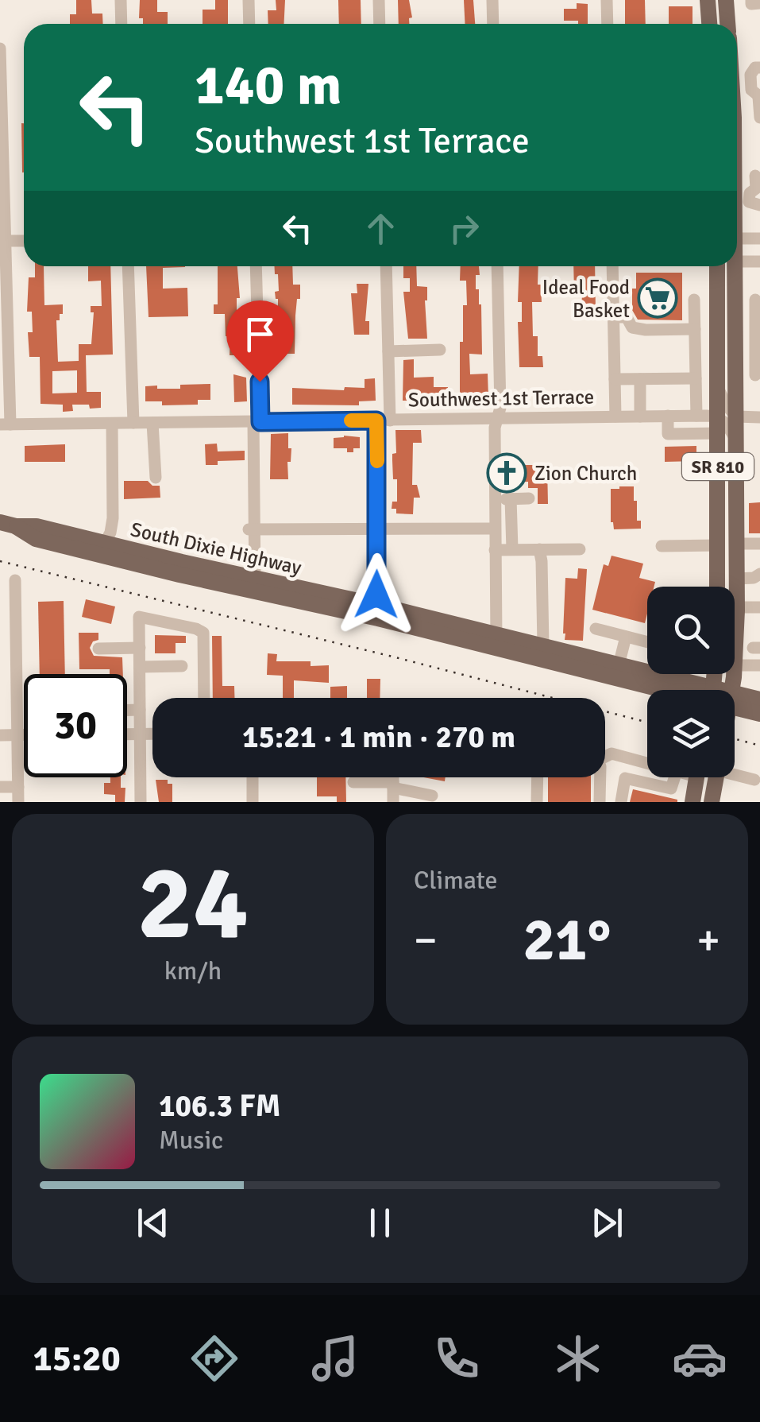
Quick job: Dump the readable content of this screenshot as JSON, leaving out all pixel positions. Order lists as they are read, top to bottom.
{
  "streets": {
    "main road": ["SR 810", "South Dixie Highway"],
    "street": ["Southwest 1st Terrace"]
  },
  "crossings": [
    ["Southwest 1st Terrace", "SR 810"]
  ],
  "places": {
    "supermarket": ["Ideal Food Basket"],
    "church": ["Zion Church"]
  },
  "page": {
    "turn": ["140 m", "Southwest 1st Terrace"],
    "limit": "30",
    "trip": "15:21 · 1 min · 270 m",
    "tile": [
      ["24", "km/h"],
      "Climate"
    ],
    "heat": ["−", "21°", "+"],
    "song": ["106.3 FM", "Music"],
    "tabs": "15:20"
  }
}
